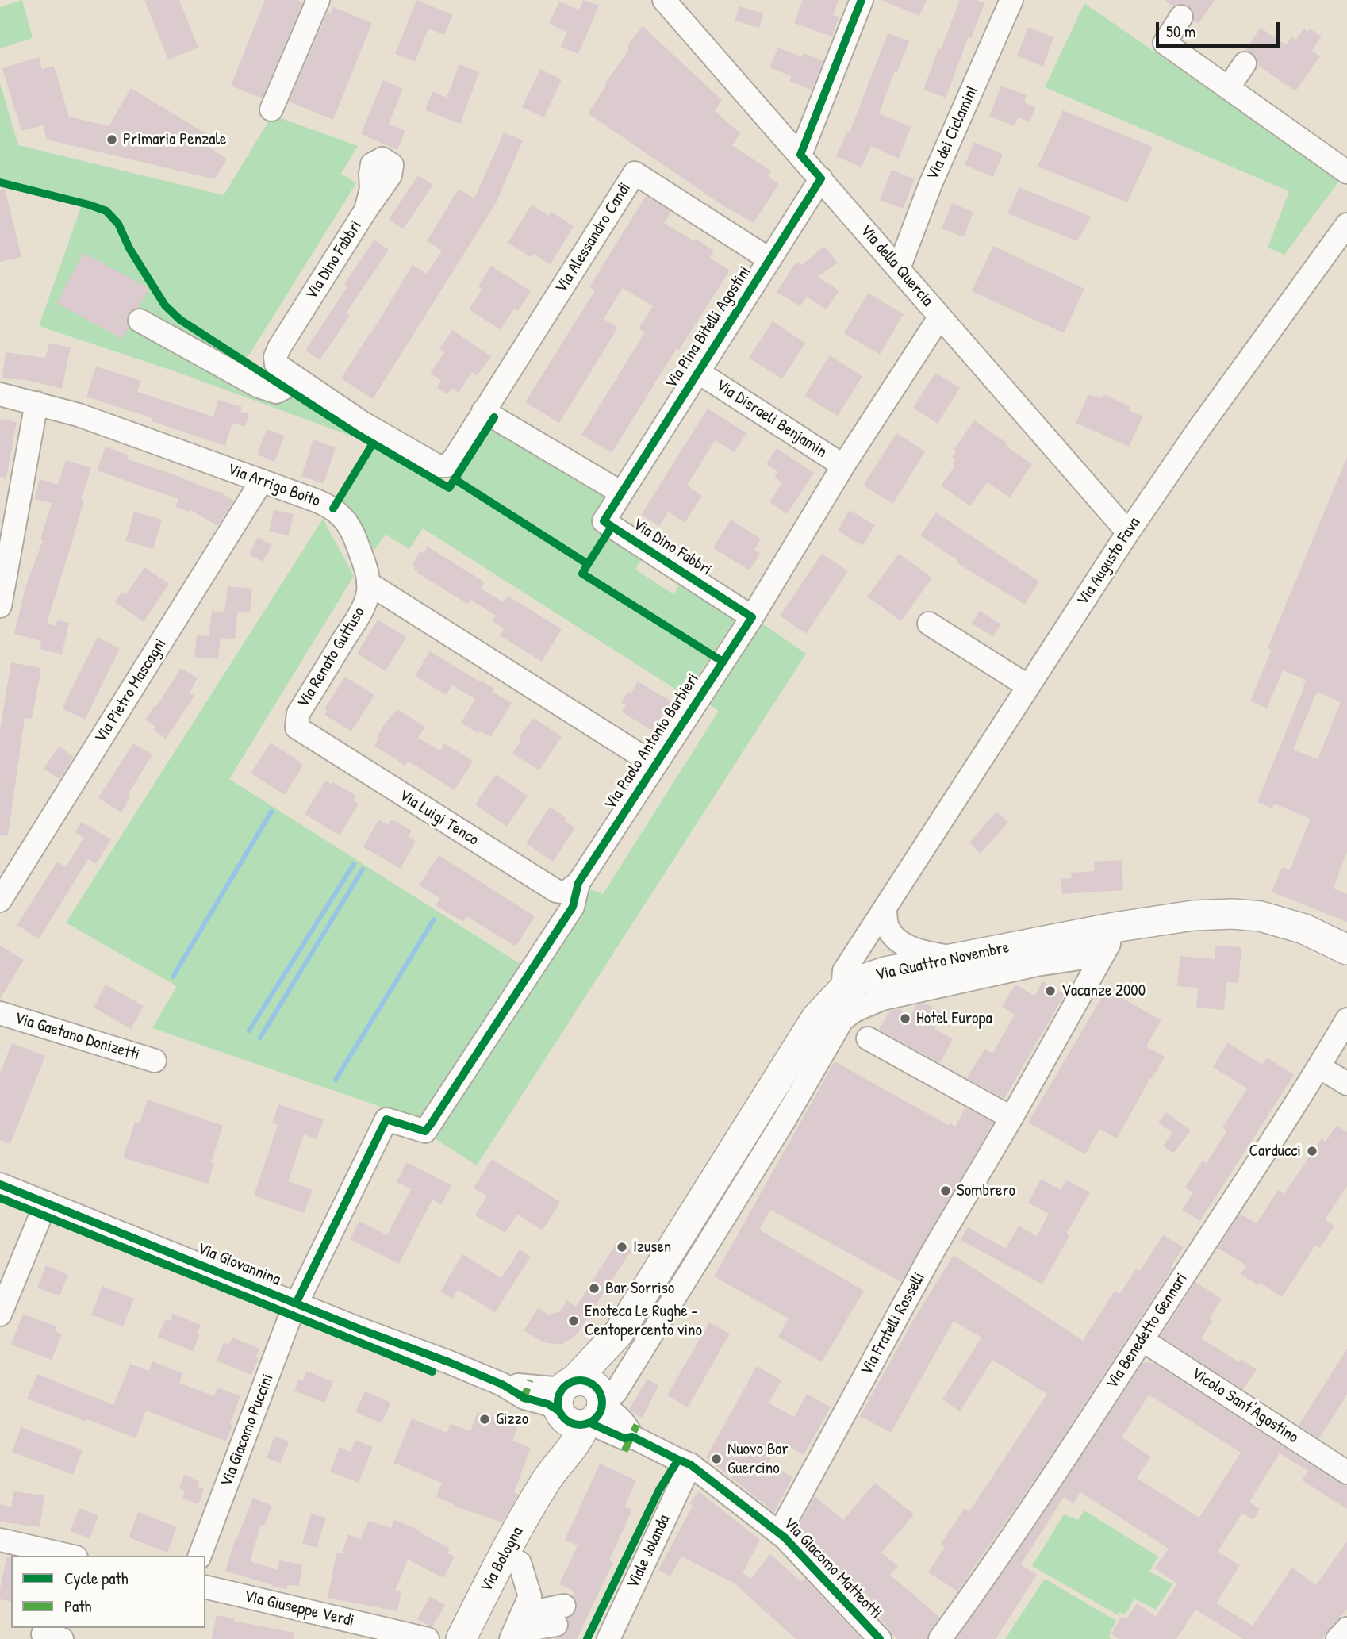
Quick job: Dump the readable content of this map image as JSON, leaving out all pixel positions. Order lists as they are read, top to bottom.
{
  "streets": {
    "main road": ["Via Quattro Novembre", "Via Bologna"],
    "street": [
      "Via dei Ciclamini",
      "Via Alessandro Candi",
      "Via Dino Fabbri",
      "Via della Quercia",
      "Via Pina Bitelli Agostini",
      "Via Disraeli Benjamin",
      "Via Arrigo Boito",
      "Via Augusto Fava",
      "Via Renato Guttuso",
      "Via Pietro Mascagni",
      "Via Paolo Antonio Barbieri",
      "Via Luigi Tenco",
      "Via Gaetano Donizetti",
      "Via Giovannina",
      "Via Fratelli Rosselli",
      "Via Benedetto Gennari",
      "Vicolo Sant'Agostino",
      "Via Giacomo Puccini",
      "Viale Jolanda",
      "Via Giacomo Matteotti",
      "Via Giuseppe Verdi"
    ]
  },
  "crossings": [
    ["Via dei Ciclamini", "Via della Quercia"],
    ["Via Alessandro Candi", "Via Dino Fabbri"],
    ["Via Alessandro Candi", "Via Pina Bitelli Agostini"],
    ["Via Dino Fabbri", "Via Pina Bitelli Agostini"],
    ["Via Dino Fabbri", "Via Paolo Antonio Barbieri"],
    ["Via della Quercia", "Via Pina Bitelli Agostini"],
    ["Via della Quercia", "Via Augusto Fava"],
    ["Via della Quercia", "Via Paolo Antonio Barbieri"],
    ["Via Pina Bitelli Agostini", "Via Disraeli Benjamin"],
    ["Via Disraeli Benjamin", "Via Paolo Antonio Barbieri"],
    ["Via Arrigo Boito", "Via Renato Guttuso"],
    ["Via Arrigo Boito", "Via Pietro Mascagni"],
    ["Via Augusto Fava", "Via Quattro Novembre"],
    ["Via Renato Guttuso", "Via Luigi Tenco"],
    ["Via Paolo Antonio Barbieri", "Via Luigi Tenco"],
    ["Via Paolo Antonio Barbieri", "Via Giacomo Puccini"],
    ["Via Quattro Novembre", "Via Giovannina"],
    ["Via Quattro Novembre", "Via Fratelli Rosselli"],
    ["Via Quattro Novembre", "Via Bologna"],
    ["Via Quattro Novembre", "Via Giacomo Matteotti"],
    ["Via Giovannina", "Via Giacomo Puccini"],
    ["Via Giovannina", "Via Bologna"],
    ["Via Giovannina", "Via Giacomo Matteotti"],
    ["Via Fratelli Rosselli", "Via Giacomo Matteotti"],
    ["Via Benedetto Gennari", "Vicolo Sant'Agostino"],
    ["Viale Jolanda", "Via Giacomo Matteotti"],
    ["Via Bologna", "Via Giacomo Matteotti"]
  ],
  "places": [
    "Primaria Penzale",
    "Vacanze 2000",
    "Hotel Europa",
    "Carducci",
    "Sombrero",
    "Izusen",
    "Bar Sorriso",
    "Enoteca Le Rughe - Centopercento vino",
    "Gizzo",
    "Nuovo Bar Guercino"
  ],
  "legend": ["Cycle path", "Path"],
  "scale_bar": "50 m"
}
